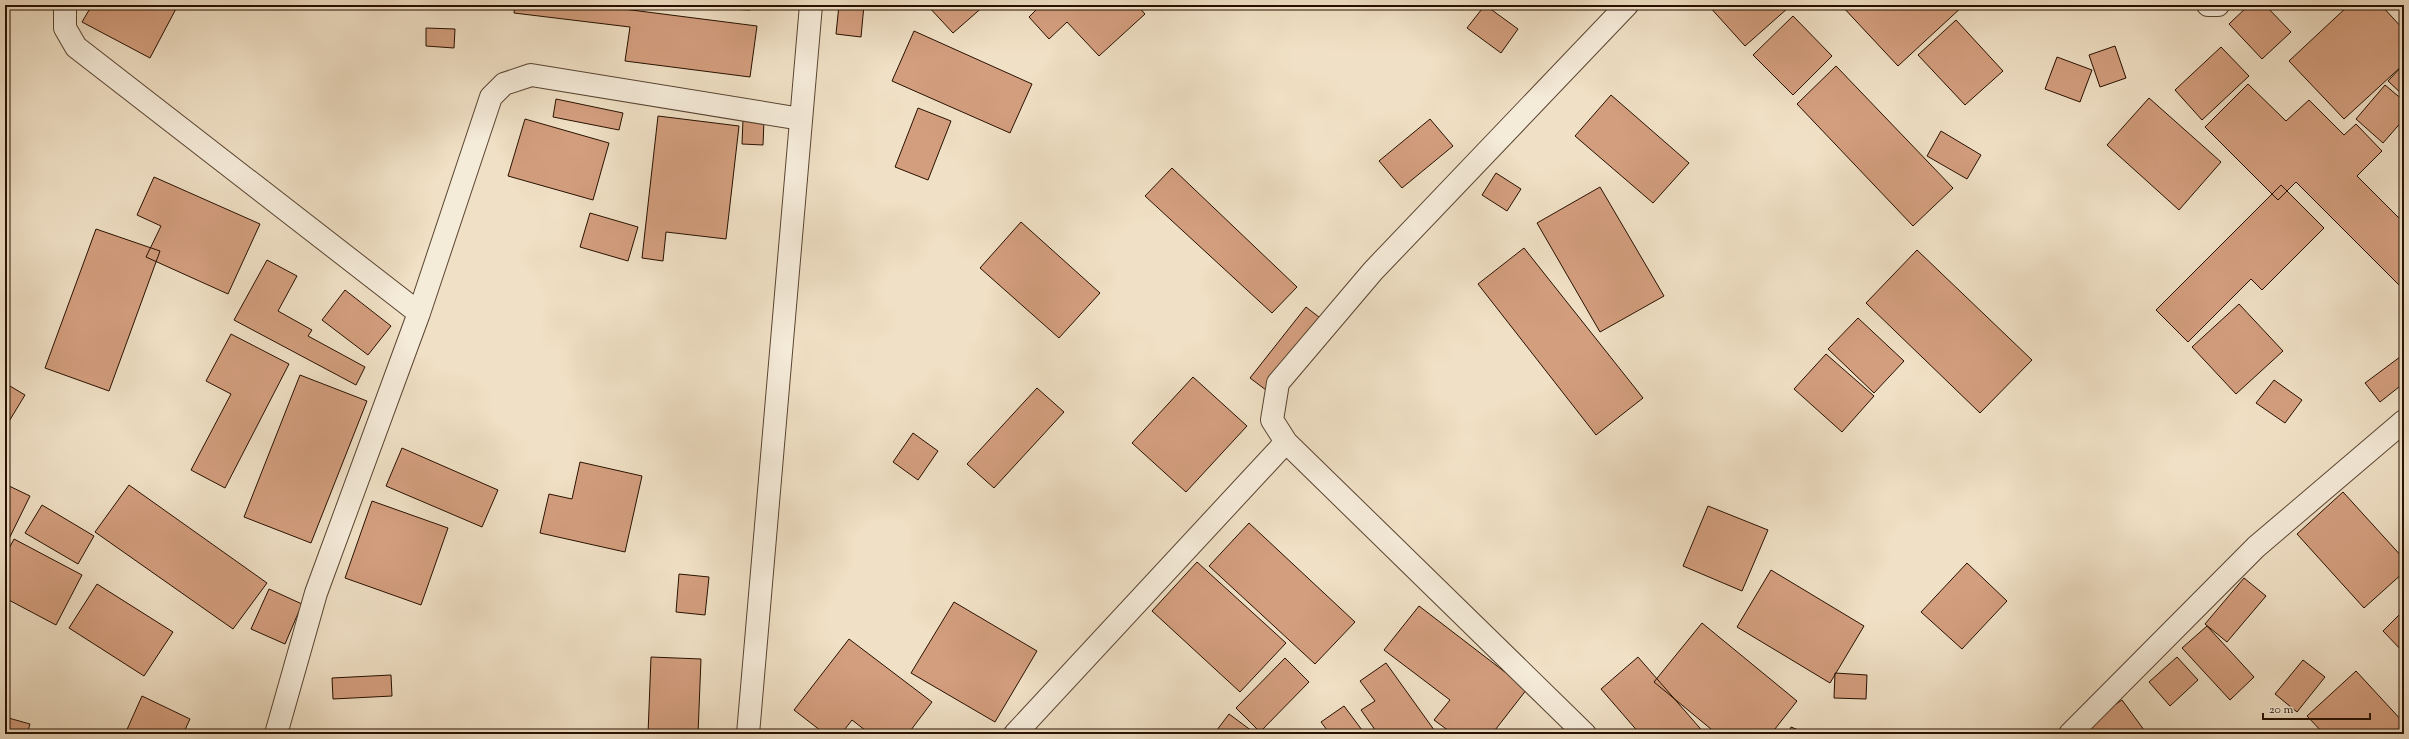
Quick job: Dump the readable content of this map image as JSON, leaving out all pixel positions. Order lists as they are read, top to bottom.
{
  "scale_bar": "20 m"
}
